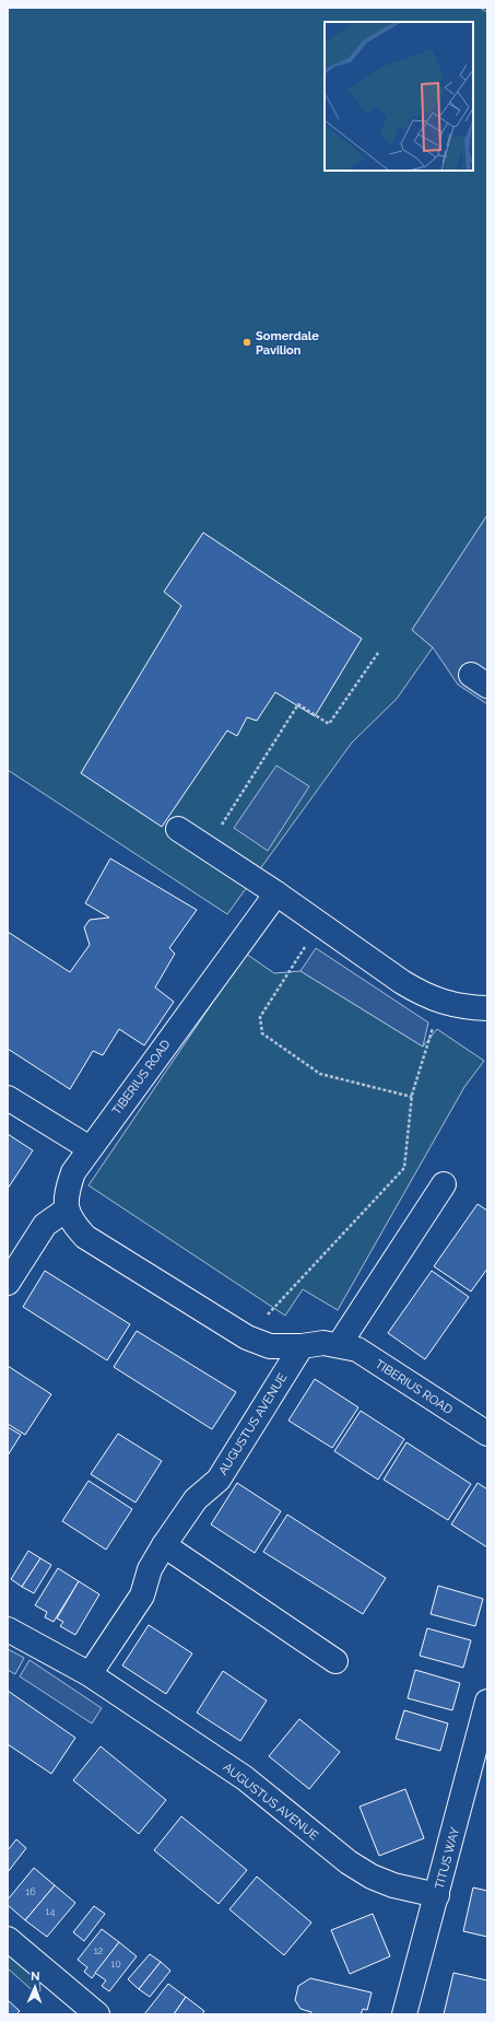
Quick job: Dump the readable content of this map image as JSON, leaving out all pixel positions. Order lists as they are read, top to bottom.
{
  "streets": {
    "street": ["TIBERIUS ROAD", "AUGUSTUS AVENUE", "TITUS WAY"]
  },
  "crossings": [
    ["TIBERIUS ROAD", "AUGUSTUS AVENUE"],
    ["AUGUSTUS AVENUE", "TITUS WAY"]
  ],
  "places": ["Somerdale Pavilion"],
  "house_numbers": [
    "16",
    "14",
    "12",
    "10"
  ],
  "north": "top"
}
